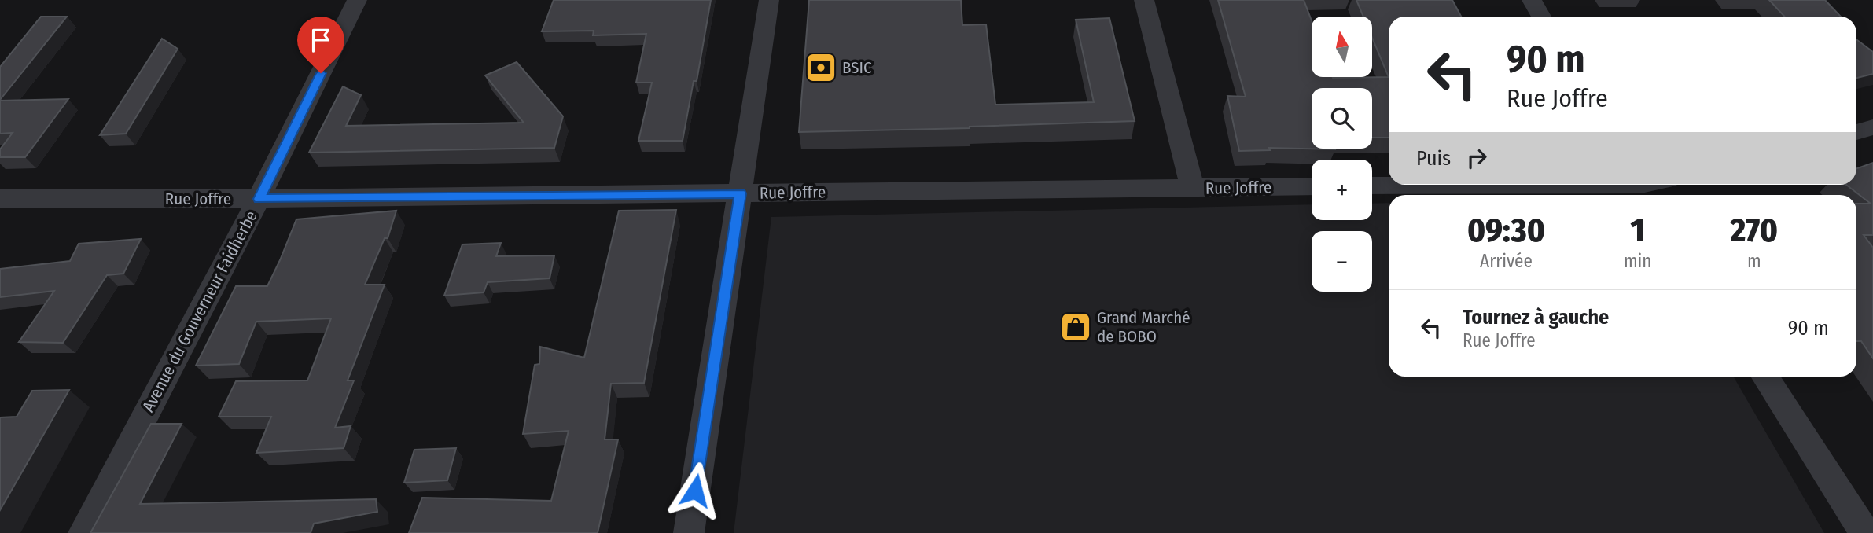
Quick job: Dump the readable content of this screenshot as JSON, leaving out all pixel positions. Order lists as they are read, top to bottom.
{
  "streets": {
    "street": ["Rue Joffre", "Avenue du Gouverneur Faidherbe"]
  },
  "crossings": [
    ["Rue Joffre", "Avenue du Gouverneur Faidherbe"]
  ],
  "places": {
    "bank": ["BSIC"],
    "shop": ["Grand Marché de BOBO"]
  },
  "north": "top",
  "page": {
    "map_buttons": ["+", "−"],
    "turn": ["90 m", "Rue Joffre"],
    "then": "Puis",
    "eta": [
      "09:30",
      "Arrivée",
      "1",
      "min",
      "270",
      "m"
    ],
    "list": [
      {
        "name": "Tournez à gauche",
        "note": "Rue Joffre",
        "value": "90 m"
      }
    ]
  }
}
